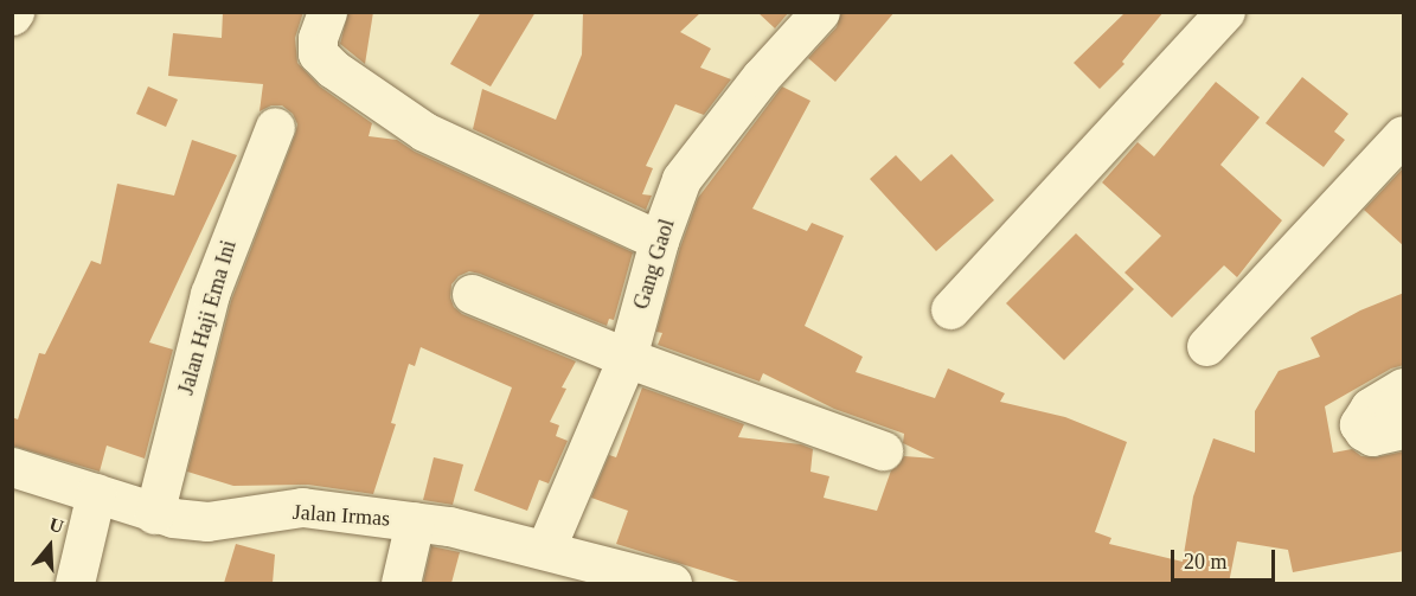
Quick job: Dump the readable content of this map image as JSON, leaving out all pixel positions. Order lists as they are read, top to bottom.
{
  "streets": {
    "street": ["Gang Gaol", "Jalan Haji Ema Ini", "Jalan Irmas"]
  },
  "crossings": [
    ["Gang Gaol", "Jalan Irmas"],
    ["Jalan Haji Ema Ini", "Jalan Irmas"]
  ],
  "scale_bar": "20 m",
  "north": "top"
}
